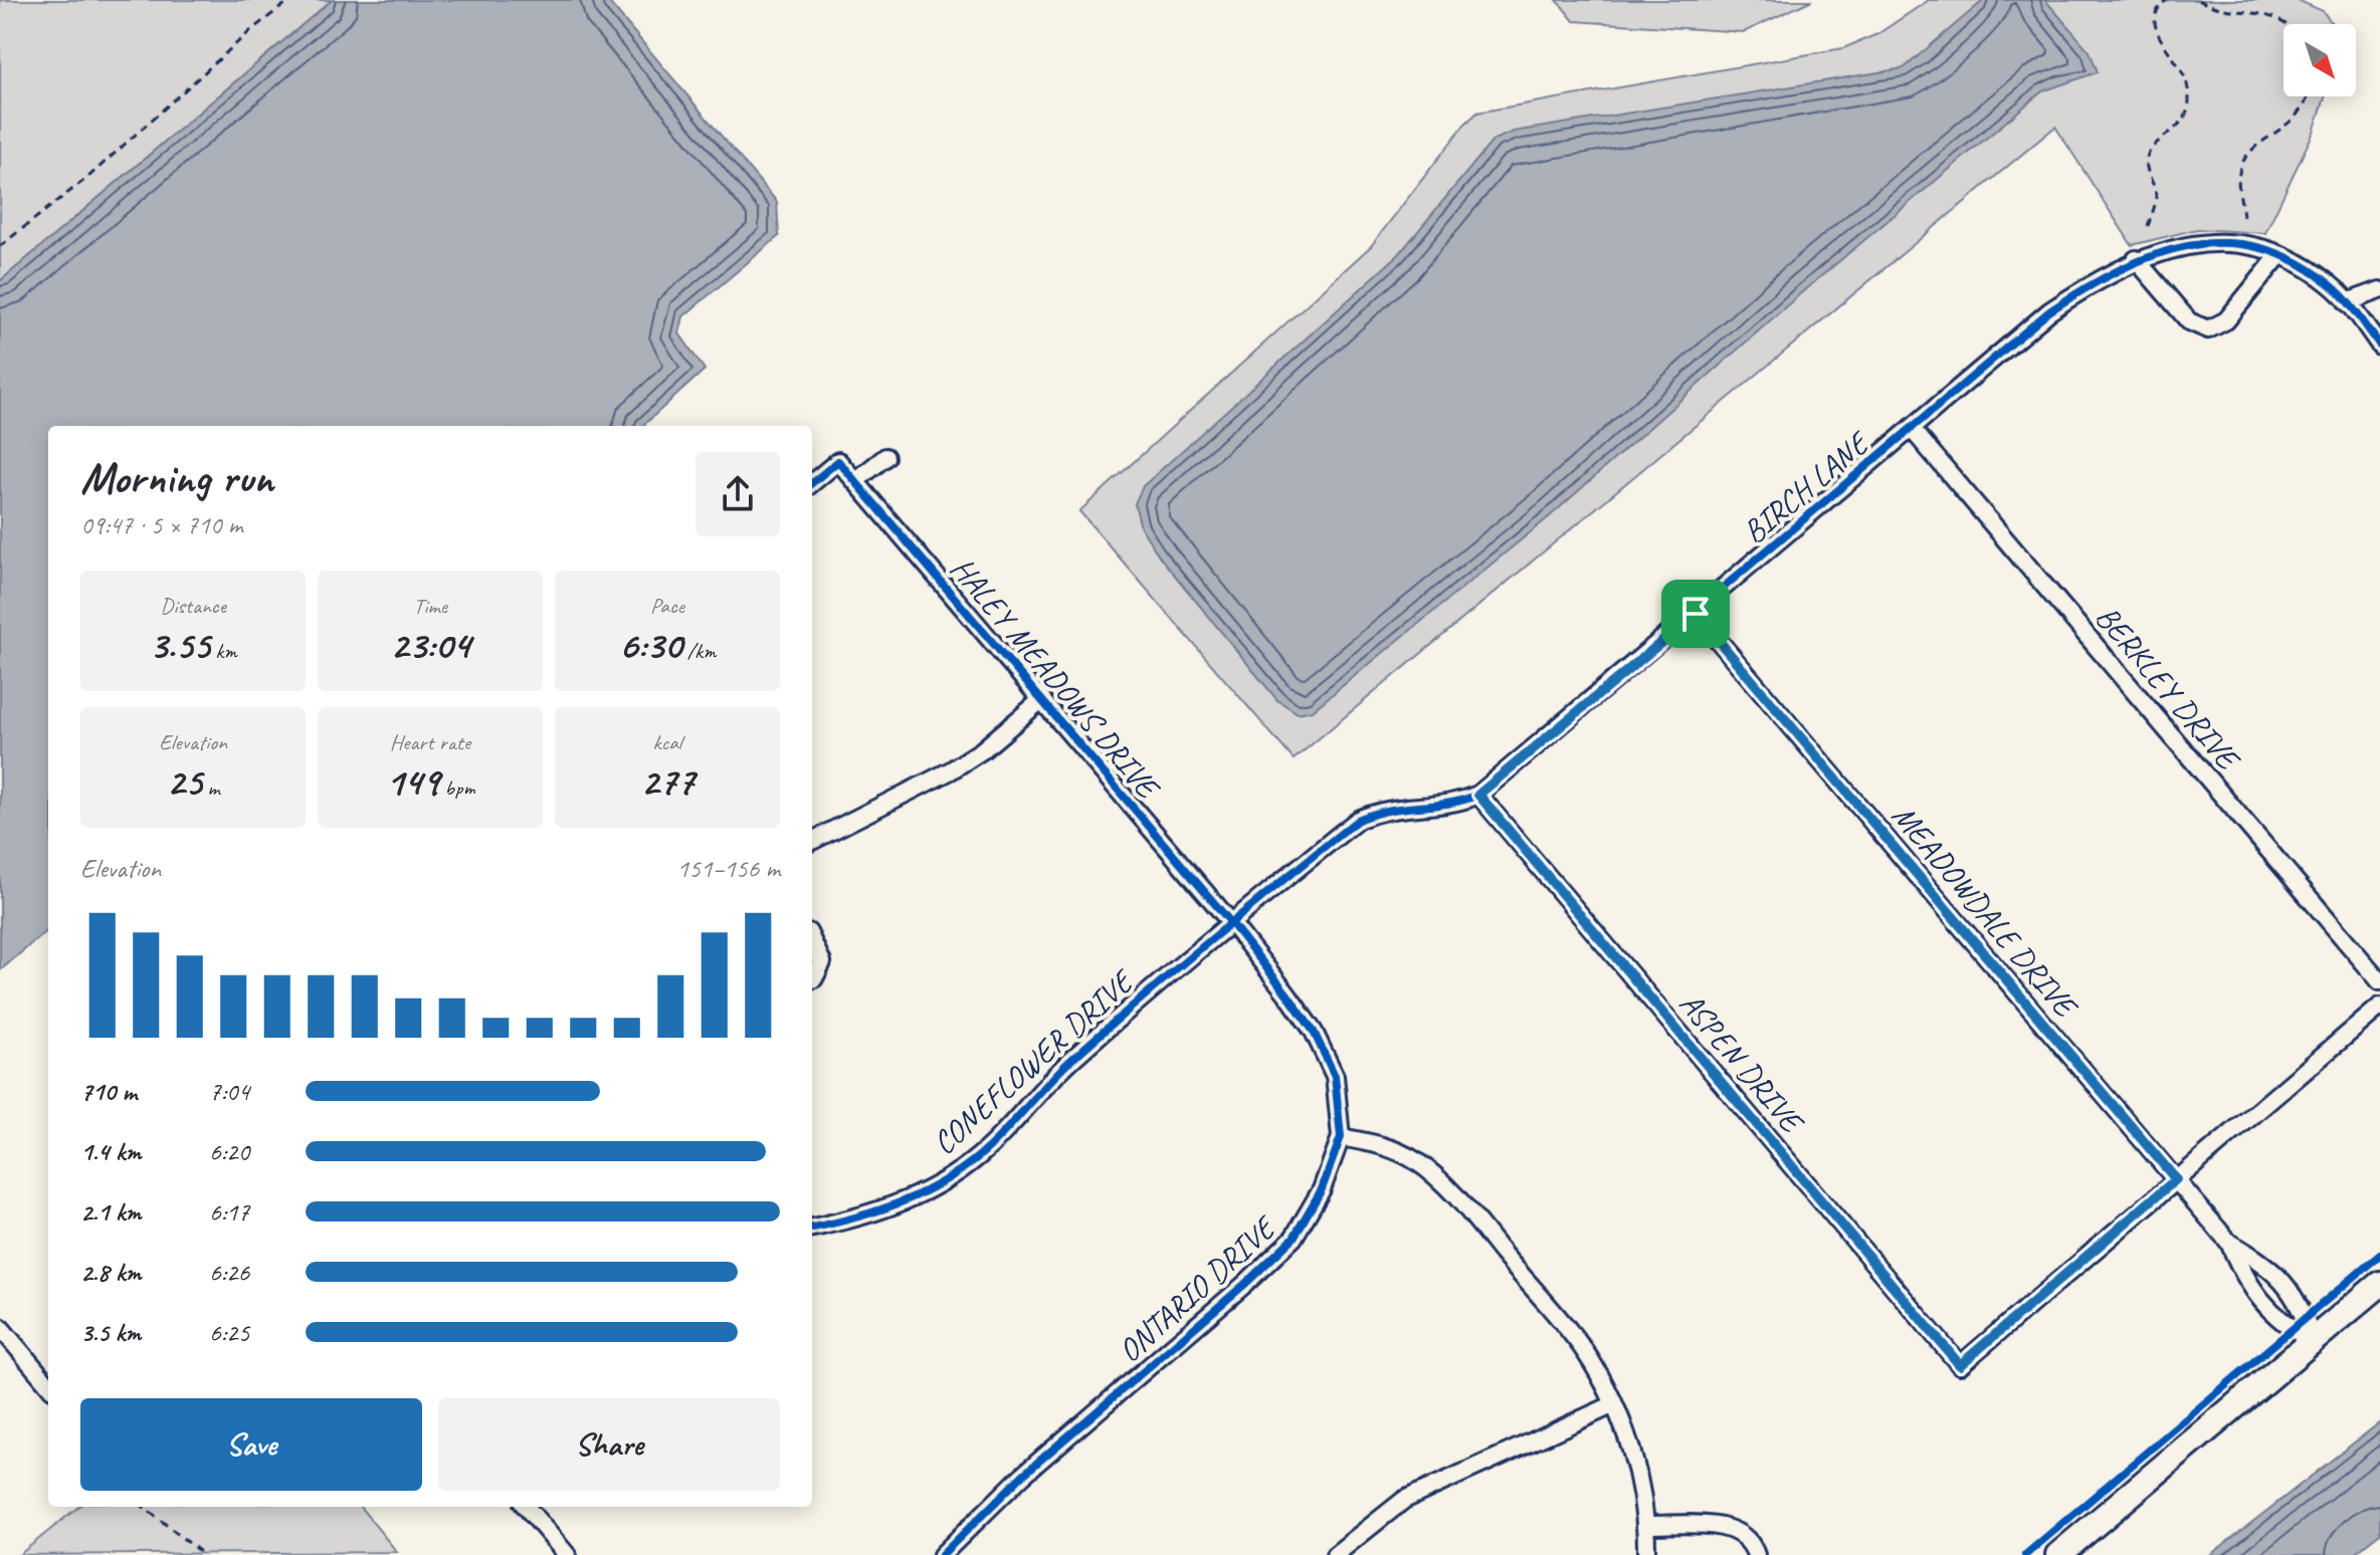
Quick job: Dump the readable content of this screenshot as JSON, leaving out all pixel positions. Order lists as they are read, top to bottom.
{
  "streets": {
    "street": [
      "BIRCH LANE",
      "HALEY MEADOWS DRIVE",
      "BERKLEY DRIVE",
      "MEADOWDALE DRIVE",
      "ASPEN DRIVE",
      "CONEFLOWER DRIVE",
      "ONTARIO DRIVE"
    ]
  },
  "crossings": [
    ["BIRCH LANE", "HALEY MEADOWS DRIVE"],
    ["BIRCH LANE", "BERKLEY DRIVE"],
    ["BIRCH LANE", "MEADOWDALE DRIVE"],
    ["BIRCH LANE", "ASPEN DRIVE"],
    ["BIRCH LANE", "CONEFLOWER DRIVE"],
    ["BIRCH LANE", "ONTARIO DRIVE"],
    ["HALEY MEADOWS DRIVE", "CONEFLOWER DRIVE"],
    ["HALEY MEADOWS DRIVE", "ONTARIO DRIVE"],
    ["MEADOWDALE DRIVE", "ASPEN DRIVE"],
    ["CONEFLOWER DRIVE", "ONTARIO DRIVE"]
  ],
  "north": "bottom right",
  "page": {
    "heading": ["Morning run", "09:47 · 5 × 710 m"],
    "stats": [
      ["Distance", "3.55 km"],
      ["Time", "23:04"],
      ["Pace", "6:30 /km"],
      ["Elevation", "25 m"],
      ["Heart rate", "149 bpm"],
      ["kcal", "277"]
    ],
    "chart": ["Elevation", "151–156 m"],
    "list": [
      {
        "name": "710 m",
        "note": "7:04"
      },
      {
        "name": "1.4 km",
        "note": "6:20"
      },
      {
        "name": "2.1 km",
        "note": "6:17"
      },
      {
        "name": "2.8 km",
        "note": "6:26"
      },
      {
        "name": "3.5 km",
        "note": "6:25"
      }
    ],
    "buttons": ["Save", "Share"]
  }
}
